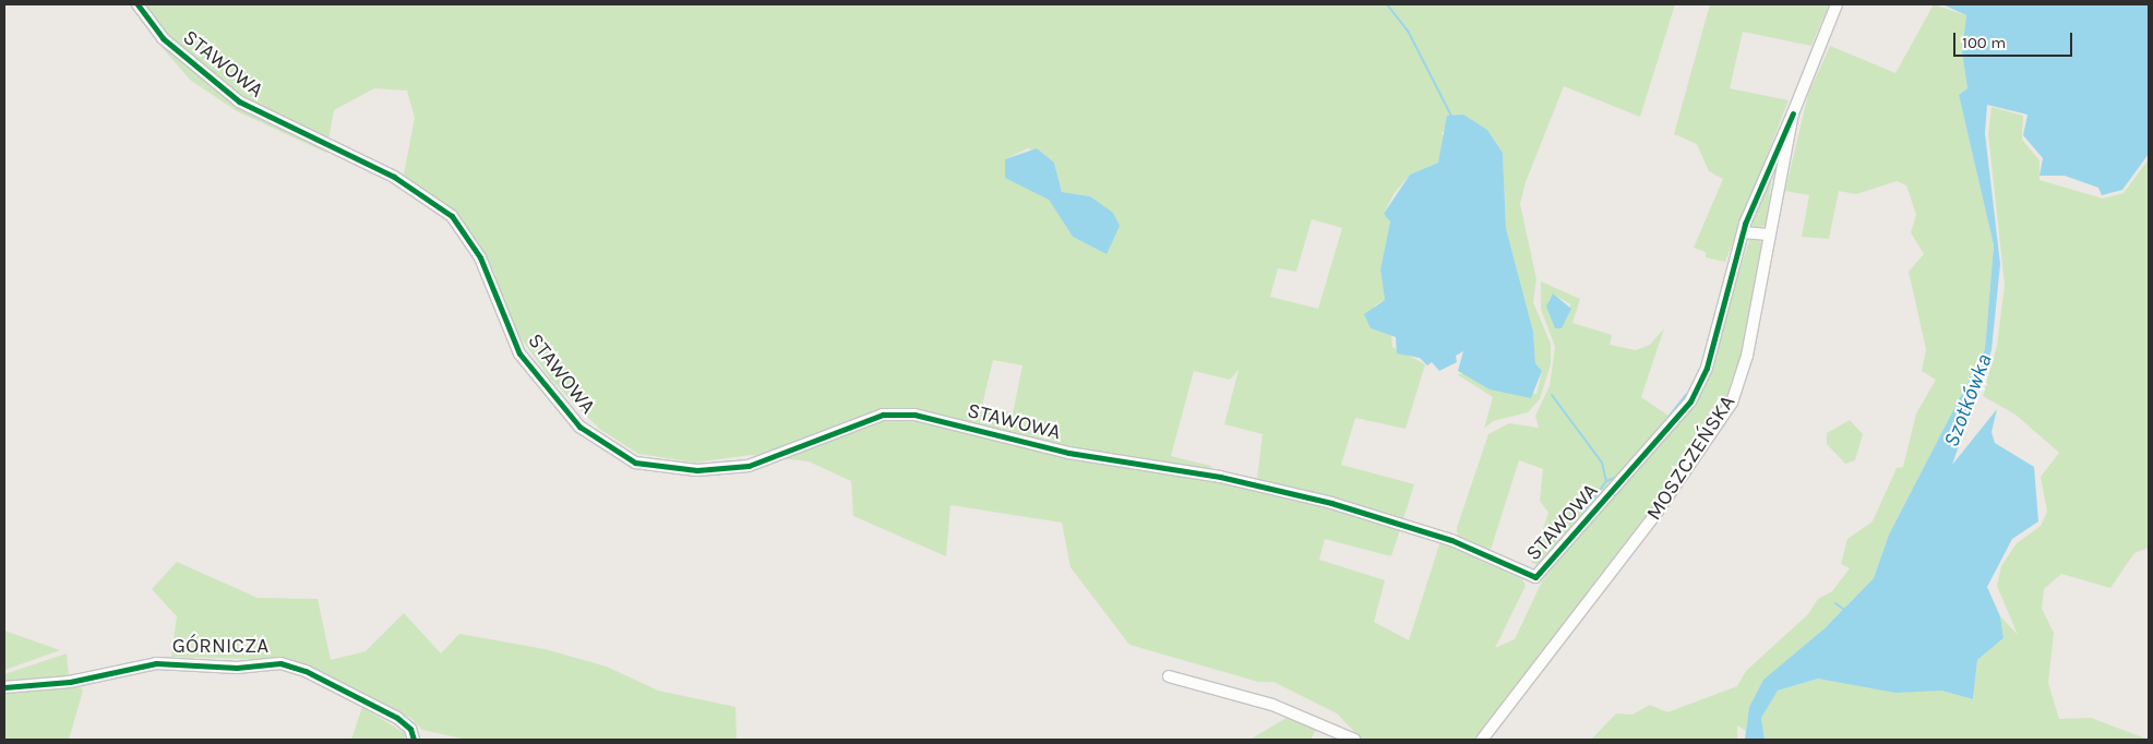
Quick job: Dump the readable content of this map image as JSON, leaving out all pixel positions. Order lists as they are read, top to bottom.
{
  "streets": {
    "street": ["STAWOWA", "MOSZCZEŃSKA", "GÓRNICZA"]
  },
  "crossings": [
    ["STAWOWA", "MOSZCZEŃSKA"]
  ],
  "water": ["Szotkówka"],
  "scale_bar": "100 m"
}
